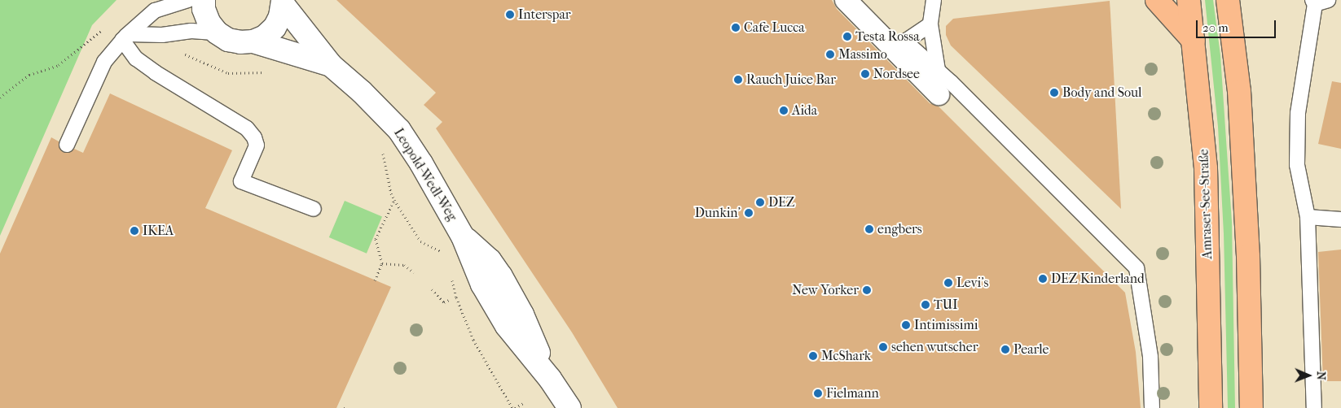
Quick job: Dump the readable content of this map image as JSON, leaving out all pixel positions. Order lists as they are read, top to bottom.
{
  "streets": {
    "main road": ["Amraser-See-Straße"],
    "street": ["Leopold-Wedl-Weg"]
  },
  "places": [
    "Interspar",
    "Cafe Lucca",
    "Testa Rossa",
    "Massimo",
    "Nordsee",
    "Rauch Juice Bar",
    "Body and Soul",
    "Aida",
    "DEZ",
    "Dunkin'",
    "engbers",
    "IKEA",
    "DEZ Kinderland",
    "Levi's",
    "New Yorker",
    "TUI",
    "Intimissimi",
    "sehen wutscher",
    "Pearle",
    "McShark",
    "Fielmann"
  ],
  "scale_bar": "20 m",
  "north": "right"
}
